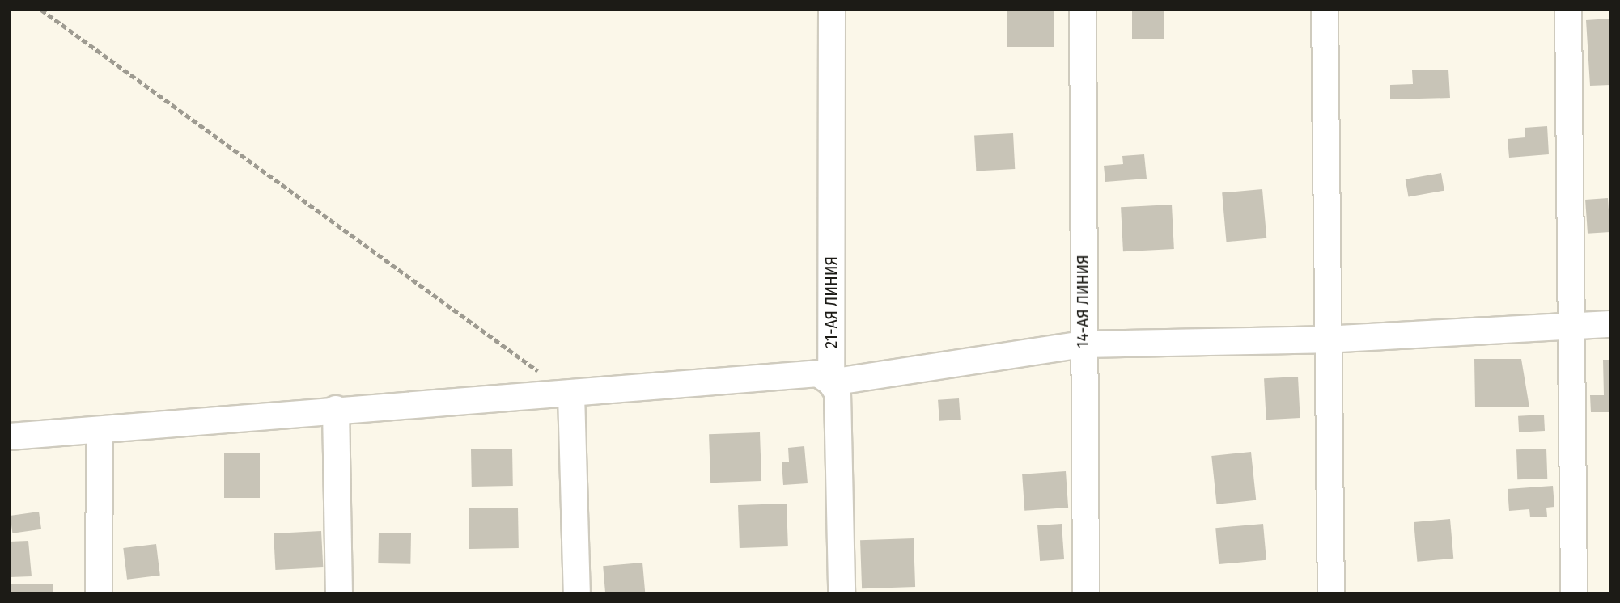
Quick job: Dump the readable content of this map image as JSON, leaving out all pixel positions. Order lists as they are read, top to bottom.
{
  "streets": {
    "street": ["14-АЯ ЛИНИЯ", "21-АЯ ЛИНИЯ"]
  }
}
